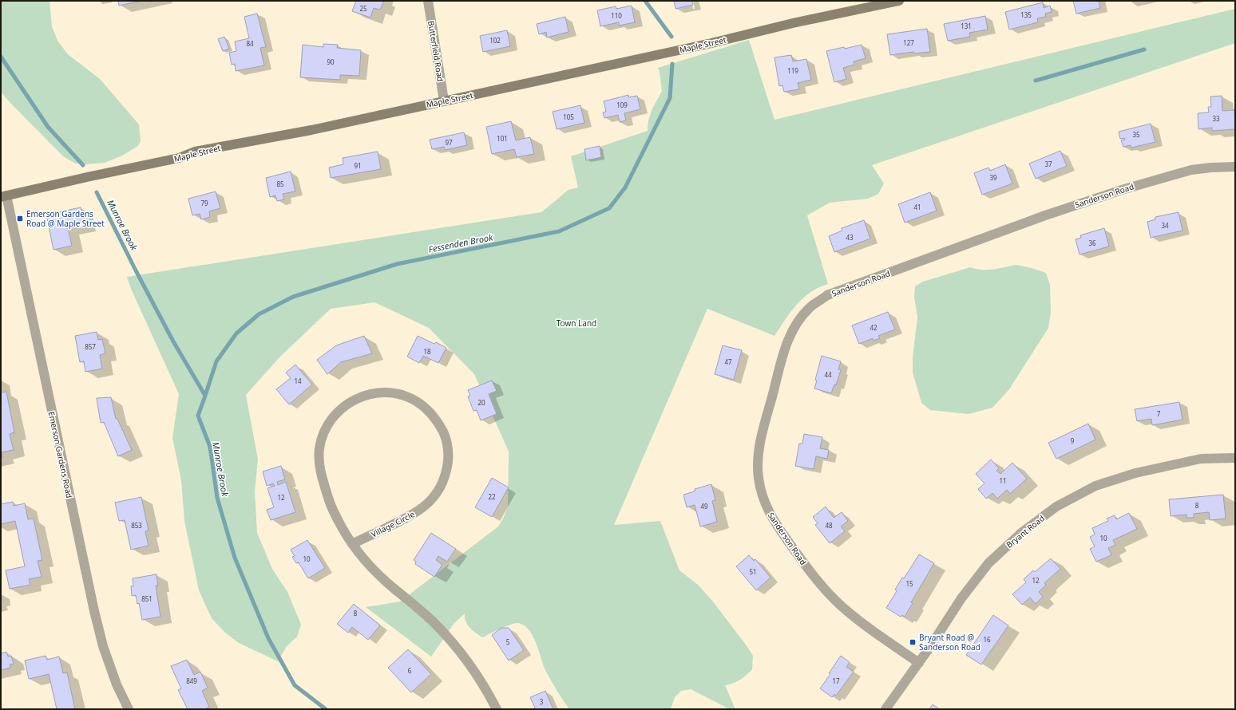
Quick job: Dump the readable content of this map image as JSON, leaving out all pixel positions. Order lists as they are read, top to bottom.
{
  "streets": {
    "main road": ["Maple Street"],
    "street": [
      "Butterfield Road",
      "Sanderson Road",
      "Emerson Gardens Road",
      "Village Circle",
      "Bryant Road"
    ]
  },
  "crossings": [
    ["Maple Street", "Butterfield Road"],
    ["Maple Street", "Emerson Gardens Road"],
    ["Sanderson Road", "Bryant Road"]
  ],
  "water": ["Munroe Brook", "Fessenden Brook"],
  "parks": ["Town Land"],
  "places": {
    "transit": ["Emerson Gardens Road @ Maple Street", "Bryant Road @ Sanderson Road"]
  },
  "house_numbers": [
    "25",
    "135",
    "110",
    "131",
    "102",
    "127",
    "84",
    "90",
    "119",
    "109",
    "105",
    "33",
    "35",
    "101",
    "97",
    "37",
    "91",
    "39",
    "85",
    "79",
    "41",
    "34",
    "43",
    "36",
    "42",
    "857",
    "18",
    "47",
    "44",
    "14",
    "20",
    "7",
    "9",
    "11",
    "22",
    "12",
    "8",
    "49",
    "853",
    "48",
    "10",
    "10",
    "51",
    "12",
    "15",
    "851",
    "8",
    "16",
    "5",
    "6",
    "849",
    "17",
    "3"
  ]
}
